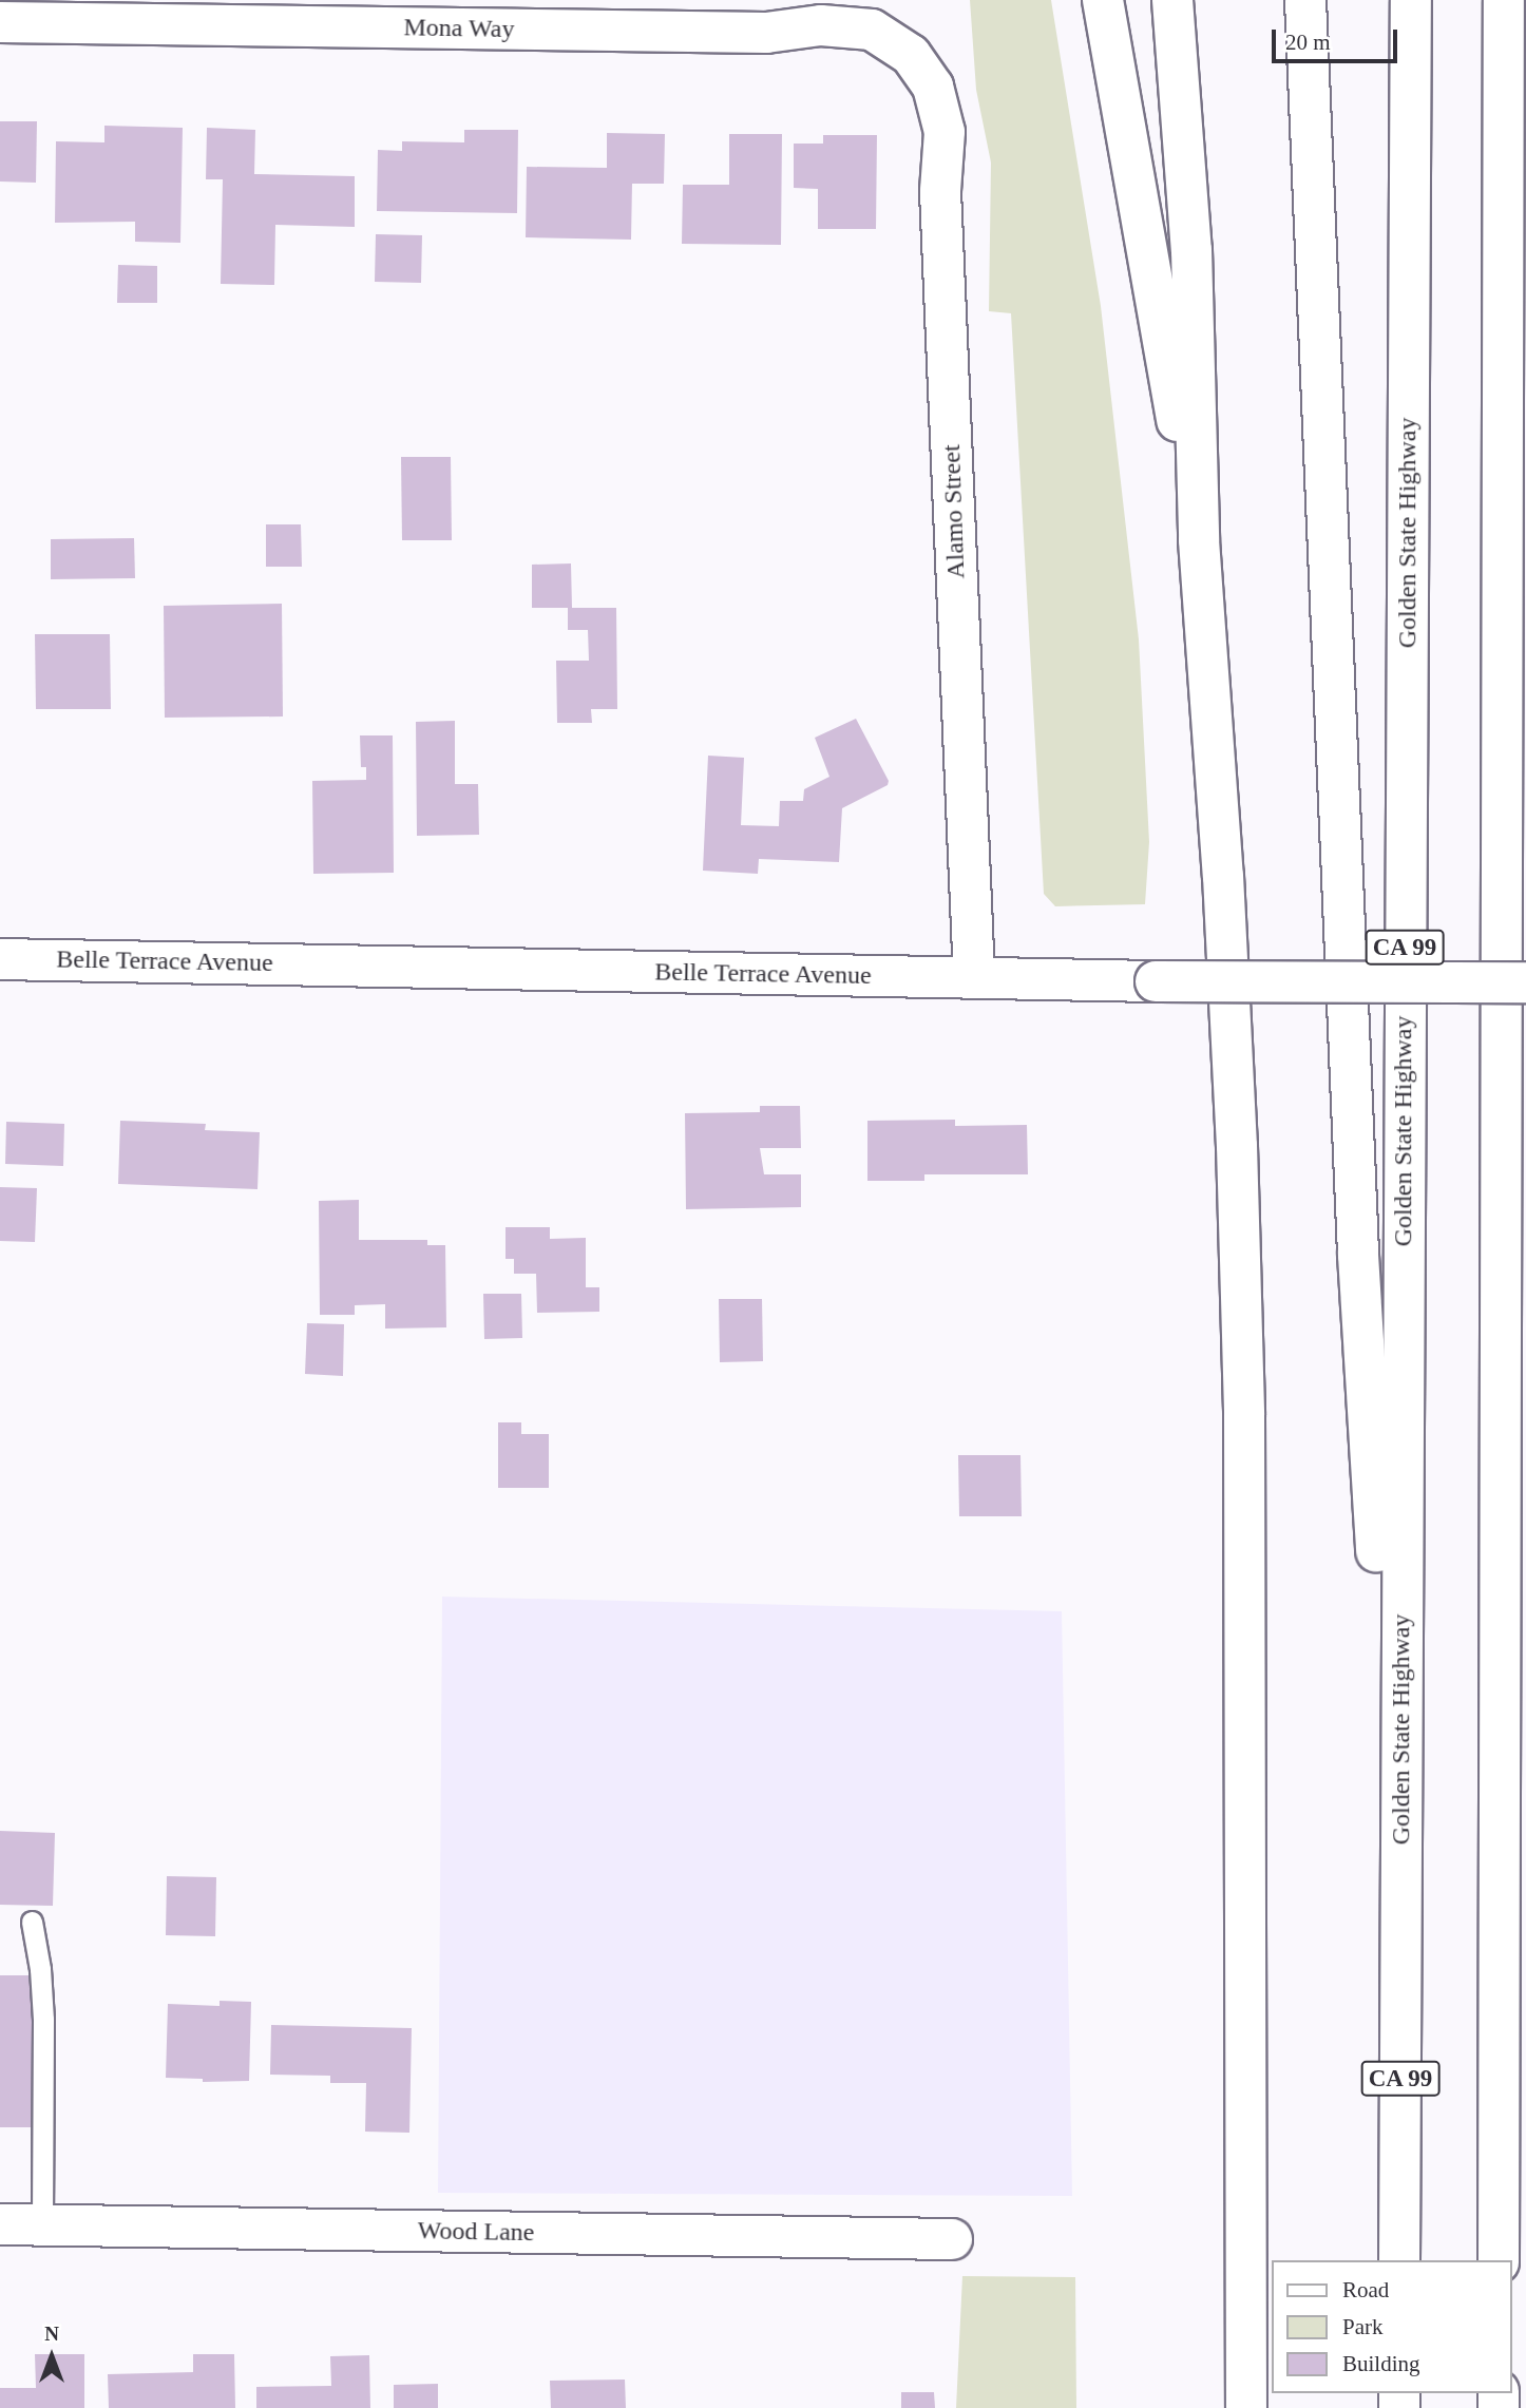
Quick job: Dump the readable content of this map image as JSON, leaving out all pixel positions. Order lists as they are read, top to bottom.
{
  "streets": {
    "main road": [
      "Mona Way",
      "Alamo Street",
      "Golden State Highway",
      "CA 99",
      "Belle Terrace Avenue",
      "Wood Lane"
    ]
  },
  "crossings": [
    ["Mona Way", "Alamo Street"],
    ["Alamo Street", "Belle Terrace Avenue"]
  ],
  "legend": ["Road", "Park", "Building"],
  "scale_bar": "20 m",
  "north": "top"
}
